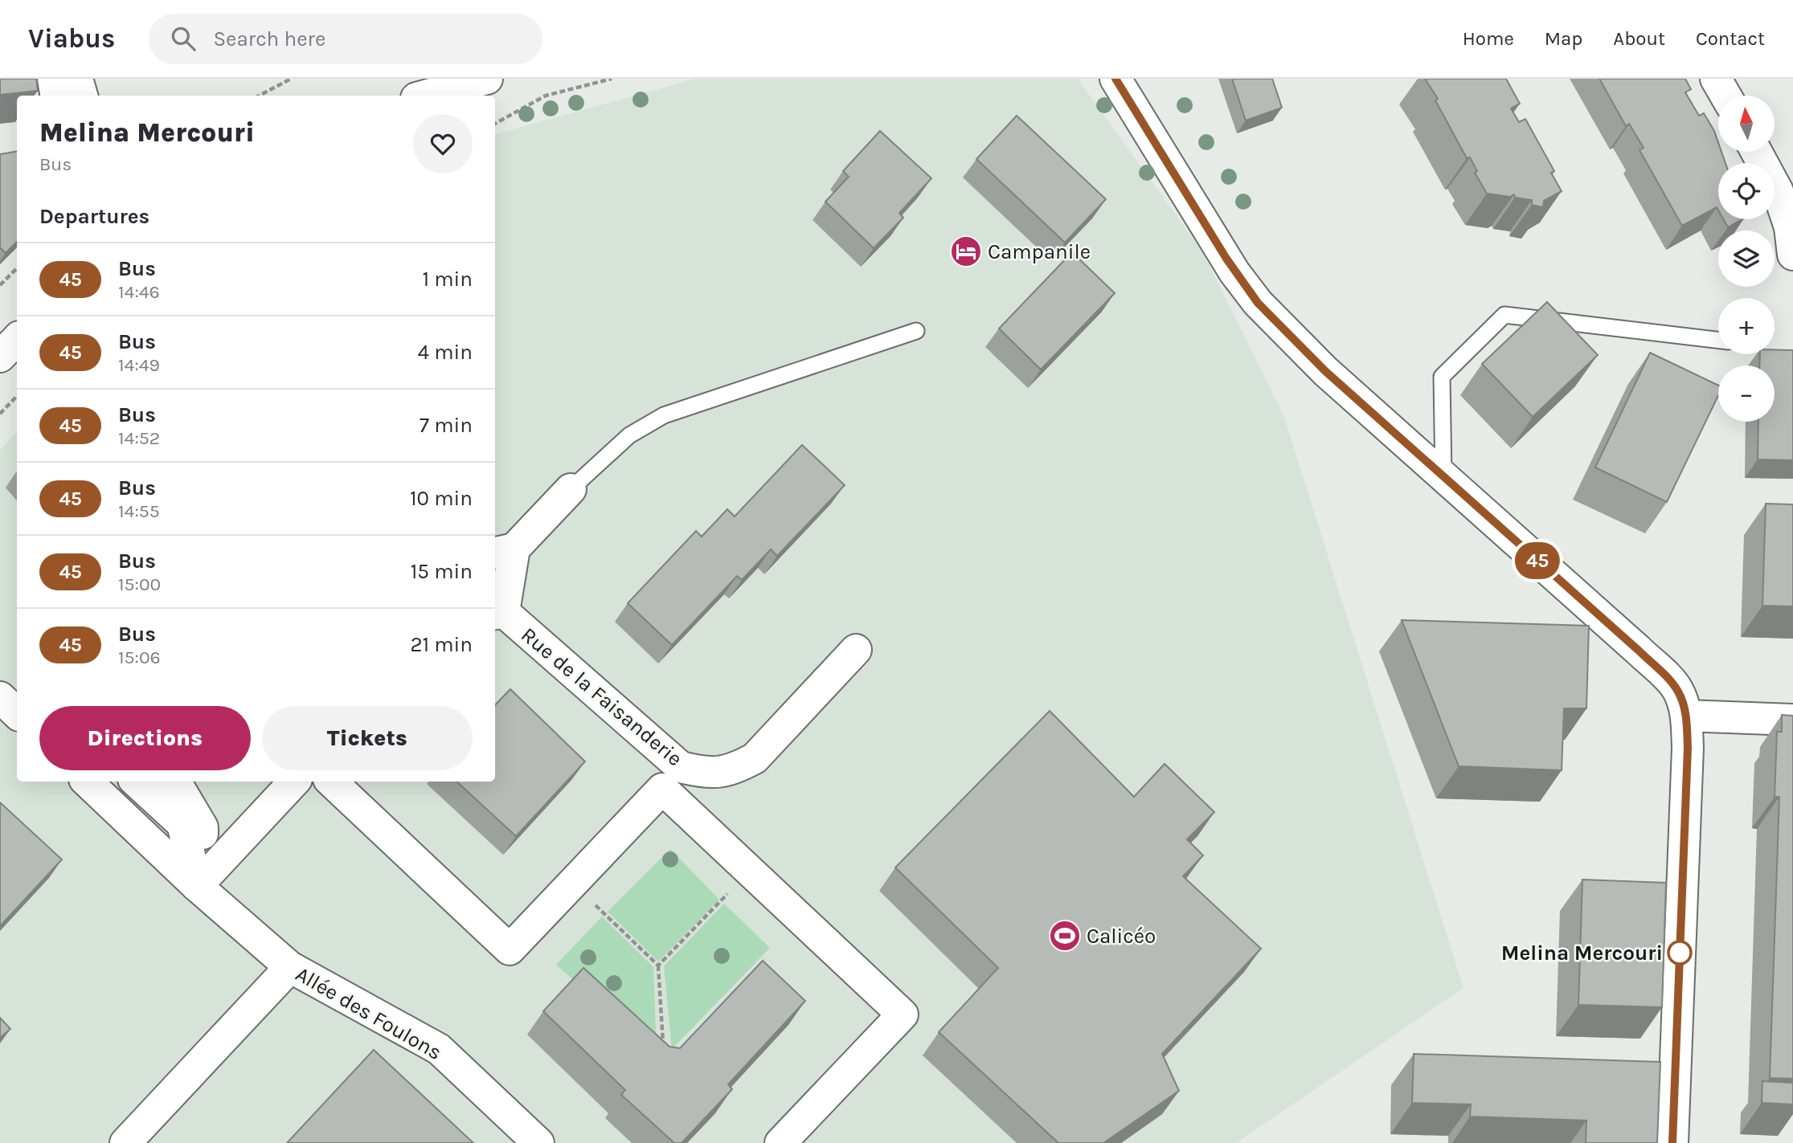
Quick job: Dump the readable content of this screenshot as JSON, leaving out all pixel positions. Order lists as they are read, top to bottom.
{
  "streets": {
    "street": ["Rue de la Faisanderie", "Allée des Foulons"]
  },
  "places": {
    "hotel": ["Campanile"],
    "sports": ["Calicéo"],
    "other": ["Melina Mercouri"]
  },
  "lines": ["bus line 45"],
  "north": "top",
  "page": {
    "header": "Viabus",
    "search": "Search here",
    "nav": [
      "Home",
      "Map",
      "About",
      "Contact"
    ],
    "on_map": "45",
    "map_buttons": ["+", "−"],
    "heading": [
      ["Melina Mercouri", "Bus"],
      "Departures"
    ],
    "list": [
      {
        "mark": "45",
        "name": "Bus",
        "note": "14:46",
        "value": "1 min"
      },
      {
        "mark": "45",
        "name": "Bus",
        "note": "14:49",
        "value": "4 min"
      },
      {
        "mark": "45",
        "name": "Bus",
        "note": "14:52",
        "value": "7 min"
      },
      {
        "mark": "45",
        "name": "Bus",
        "note": "14:55",
        "value": "10 min"
      },
      {
        "mark": "45",
        "name": "Bus",
        "note": "15:00",
        "value": "15 min"
      },
      {
        "mark": "45",
        "name": "Bus",
        "note": "15:06",
        "value": "21 min"
      }
    ],
    "buttons": ["Directions", "Tickets"]
  }
}
